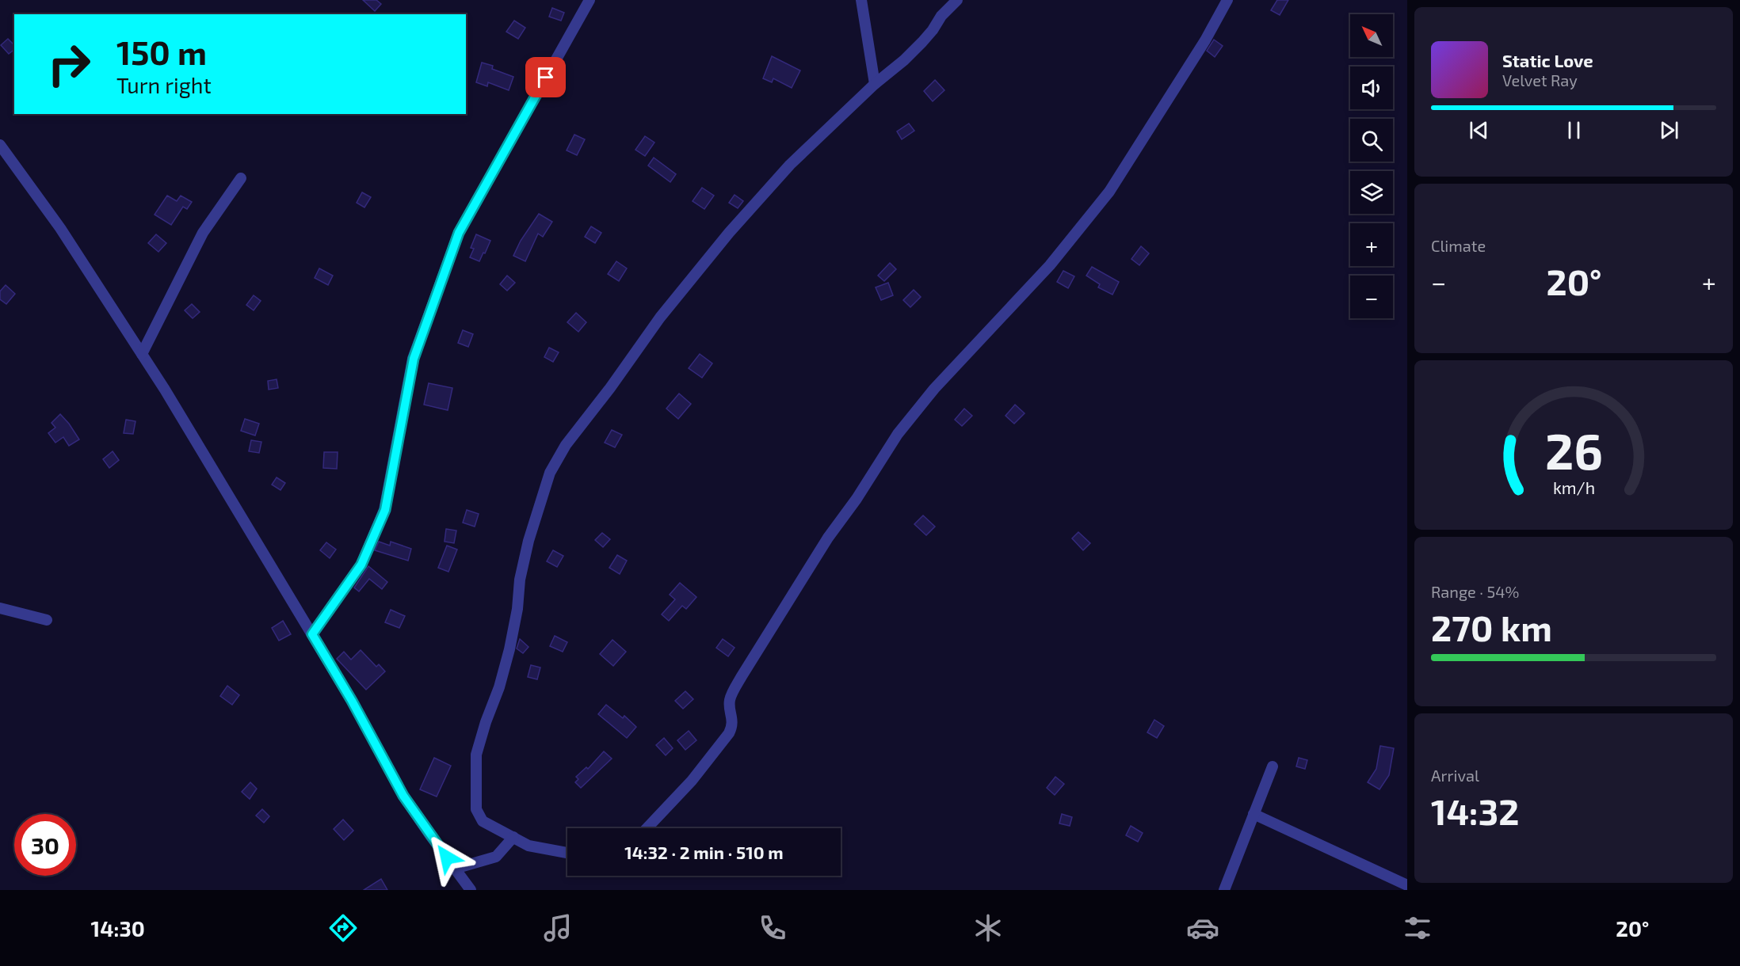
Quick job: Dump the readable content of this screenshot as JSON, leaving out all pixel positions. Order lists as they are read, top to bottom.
{
  "north": "top left",
  "page": {
    "map_buttons": ["+", "−"],
    "turn": ["150 m", "Turn right"],
    "song": ["Static Love", "Velvet Ray"],
    "tile": [
      "Climate",
      ["Range · 54%", "270 km"],
      ["Arrival", "14:32"]
    ],
    "heat": ["−", "20°", "+"],
    "limit": "30",
    "trip": "14:32 · 2 min · 510 m",
    "tabs": ["14:30", "20°"],
    "gauge": ["26", "km/h"]
  }
}
